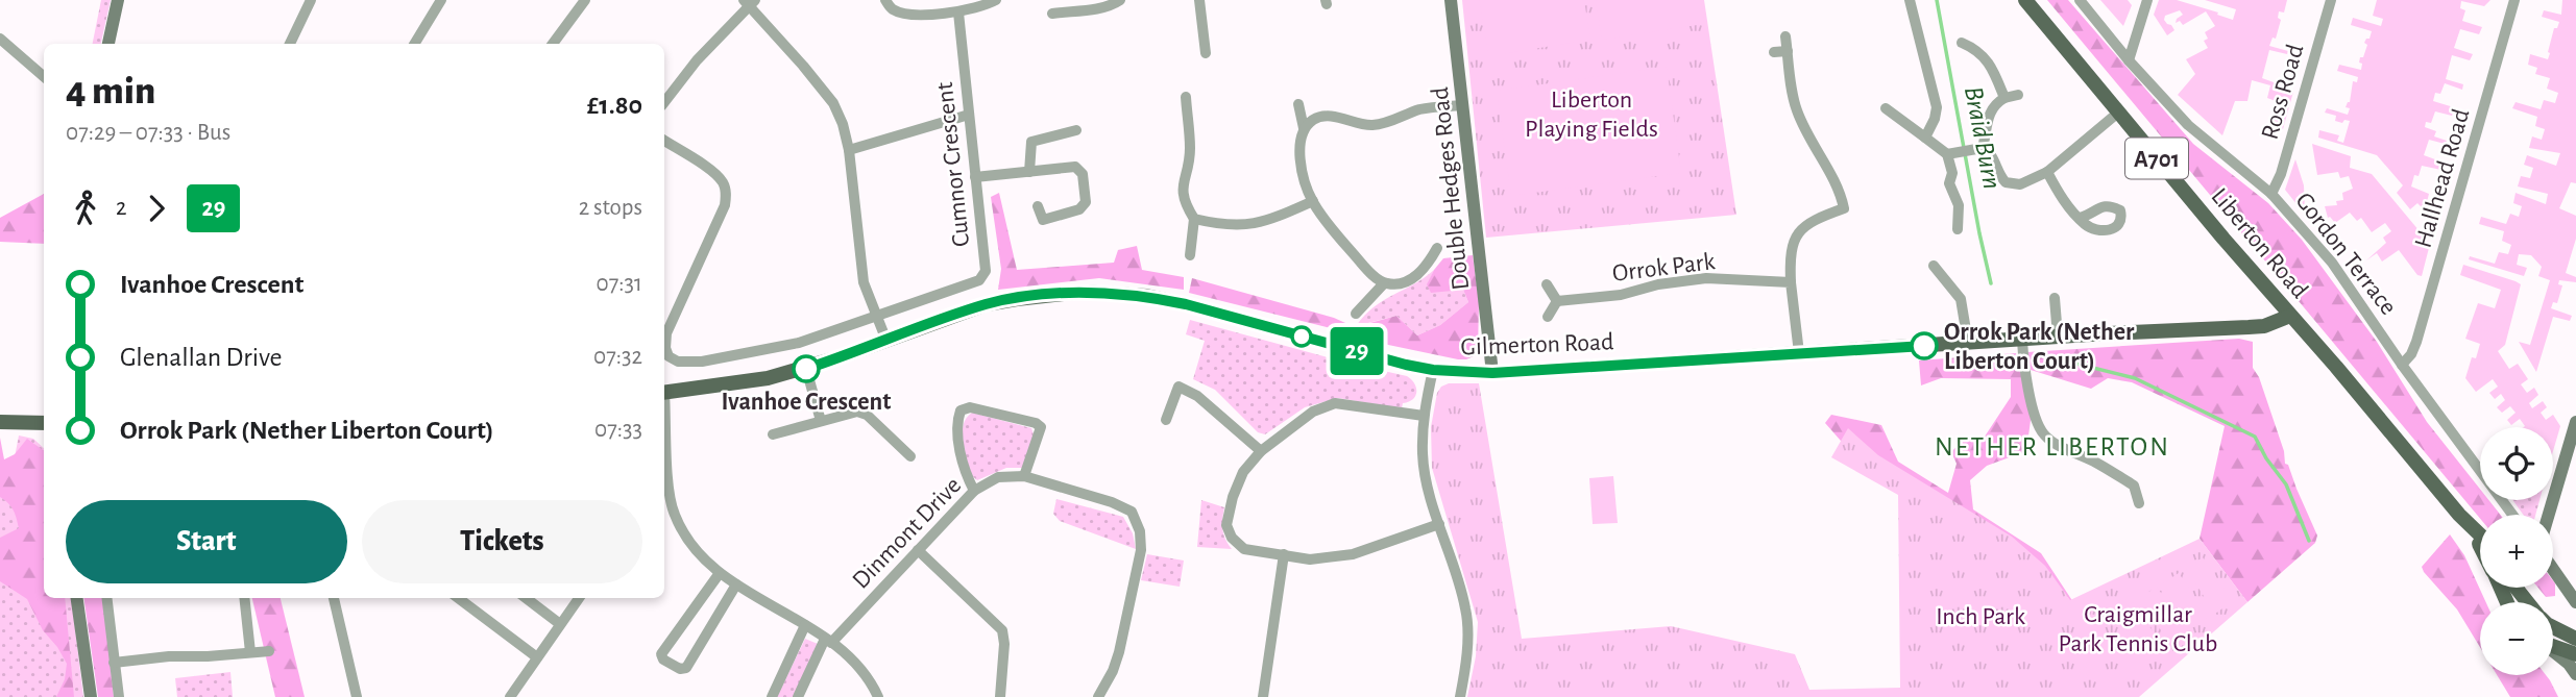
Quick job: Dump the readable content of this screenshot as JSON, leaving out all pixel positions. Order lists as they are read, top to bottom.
{
  "streets": {
    "main road": ["A701", "Liberton Road", "Gilmerton Road"],
    "street": [
      "Ross Road",
      "Cumnor Crescent",
      "Hallhead Road",
      "Double Hedges Road",
      "Gordon Terrace",
      "Orrok Park",
      "Dinmont Drive"
    ]
  },
  "crossings": [
    ["Ross Road", "Gordon Terrace"],
    ["Hallhead Road", "Gordon Terrace"],
    ["Double Hedges Road", "Gilmerton Road"],
    ["Liberton Road", "Gilmerton Road"]
  ],
  "districts": ["NETHER LIBERTON"],
  "water": ["Braid Burn"],
  "parks": ["Liberton Playing Fields", "Craigmillar Park Tennis Club", "Inch Park"],
  "places": ["Orrok Park (Nether Liberton Court)", "Ivanhoe Crescent"],
  "lines": ["bus line 29"],
  "page": {
    "on_map": "29",
    "heading": ["4 min", "07:29 – 07:33 · Bus", "£1.80"],
    "legs": ["2", "29", "2 stops"],
    "list": [
      {
        "name": "Ivanhoe Crescent",
        "value": "07:31"
      },
      {
        "name": "Glenallan Drive",
        "value": "07:32"
      },
      {
        "name": "Orrok Park (Nether Liberton Court)",
        "value": "07:33"
      }
    ],
    "map_buttons": ["+", "−"],
    "buttons": ["Start", "Tickets"]
  }
}
